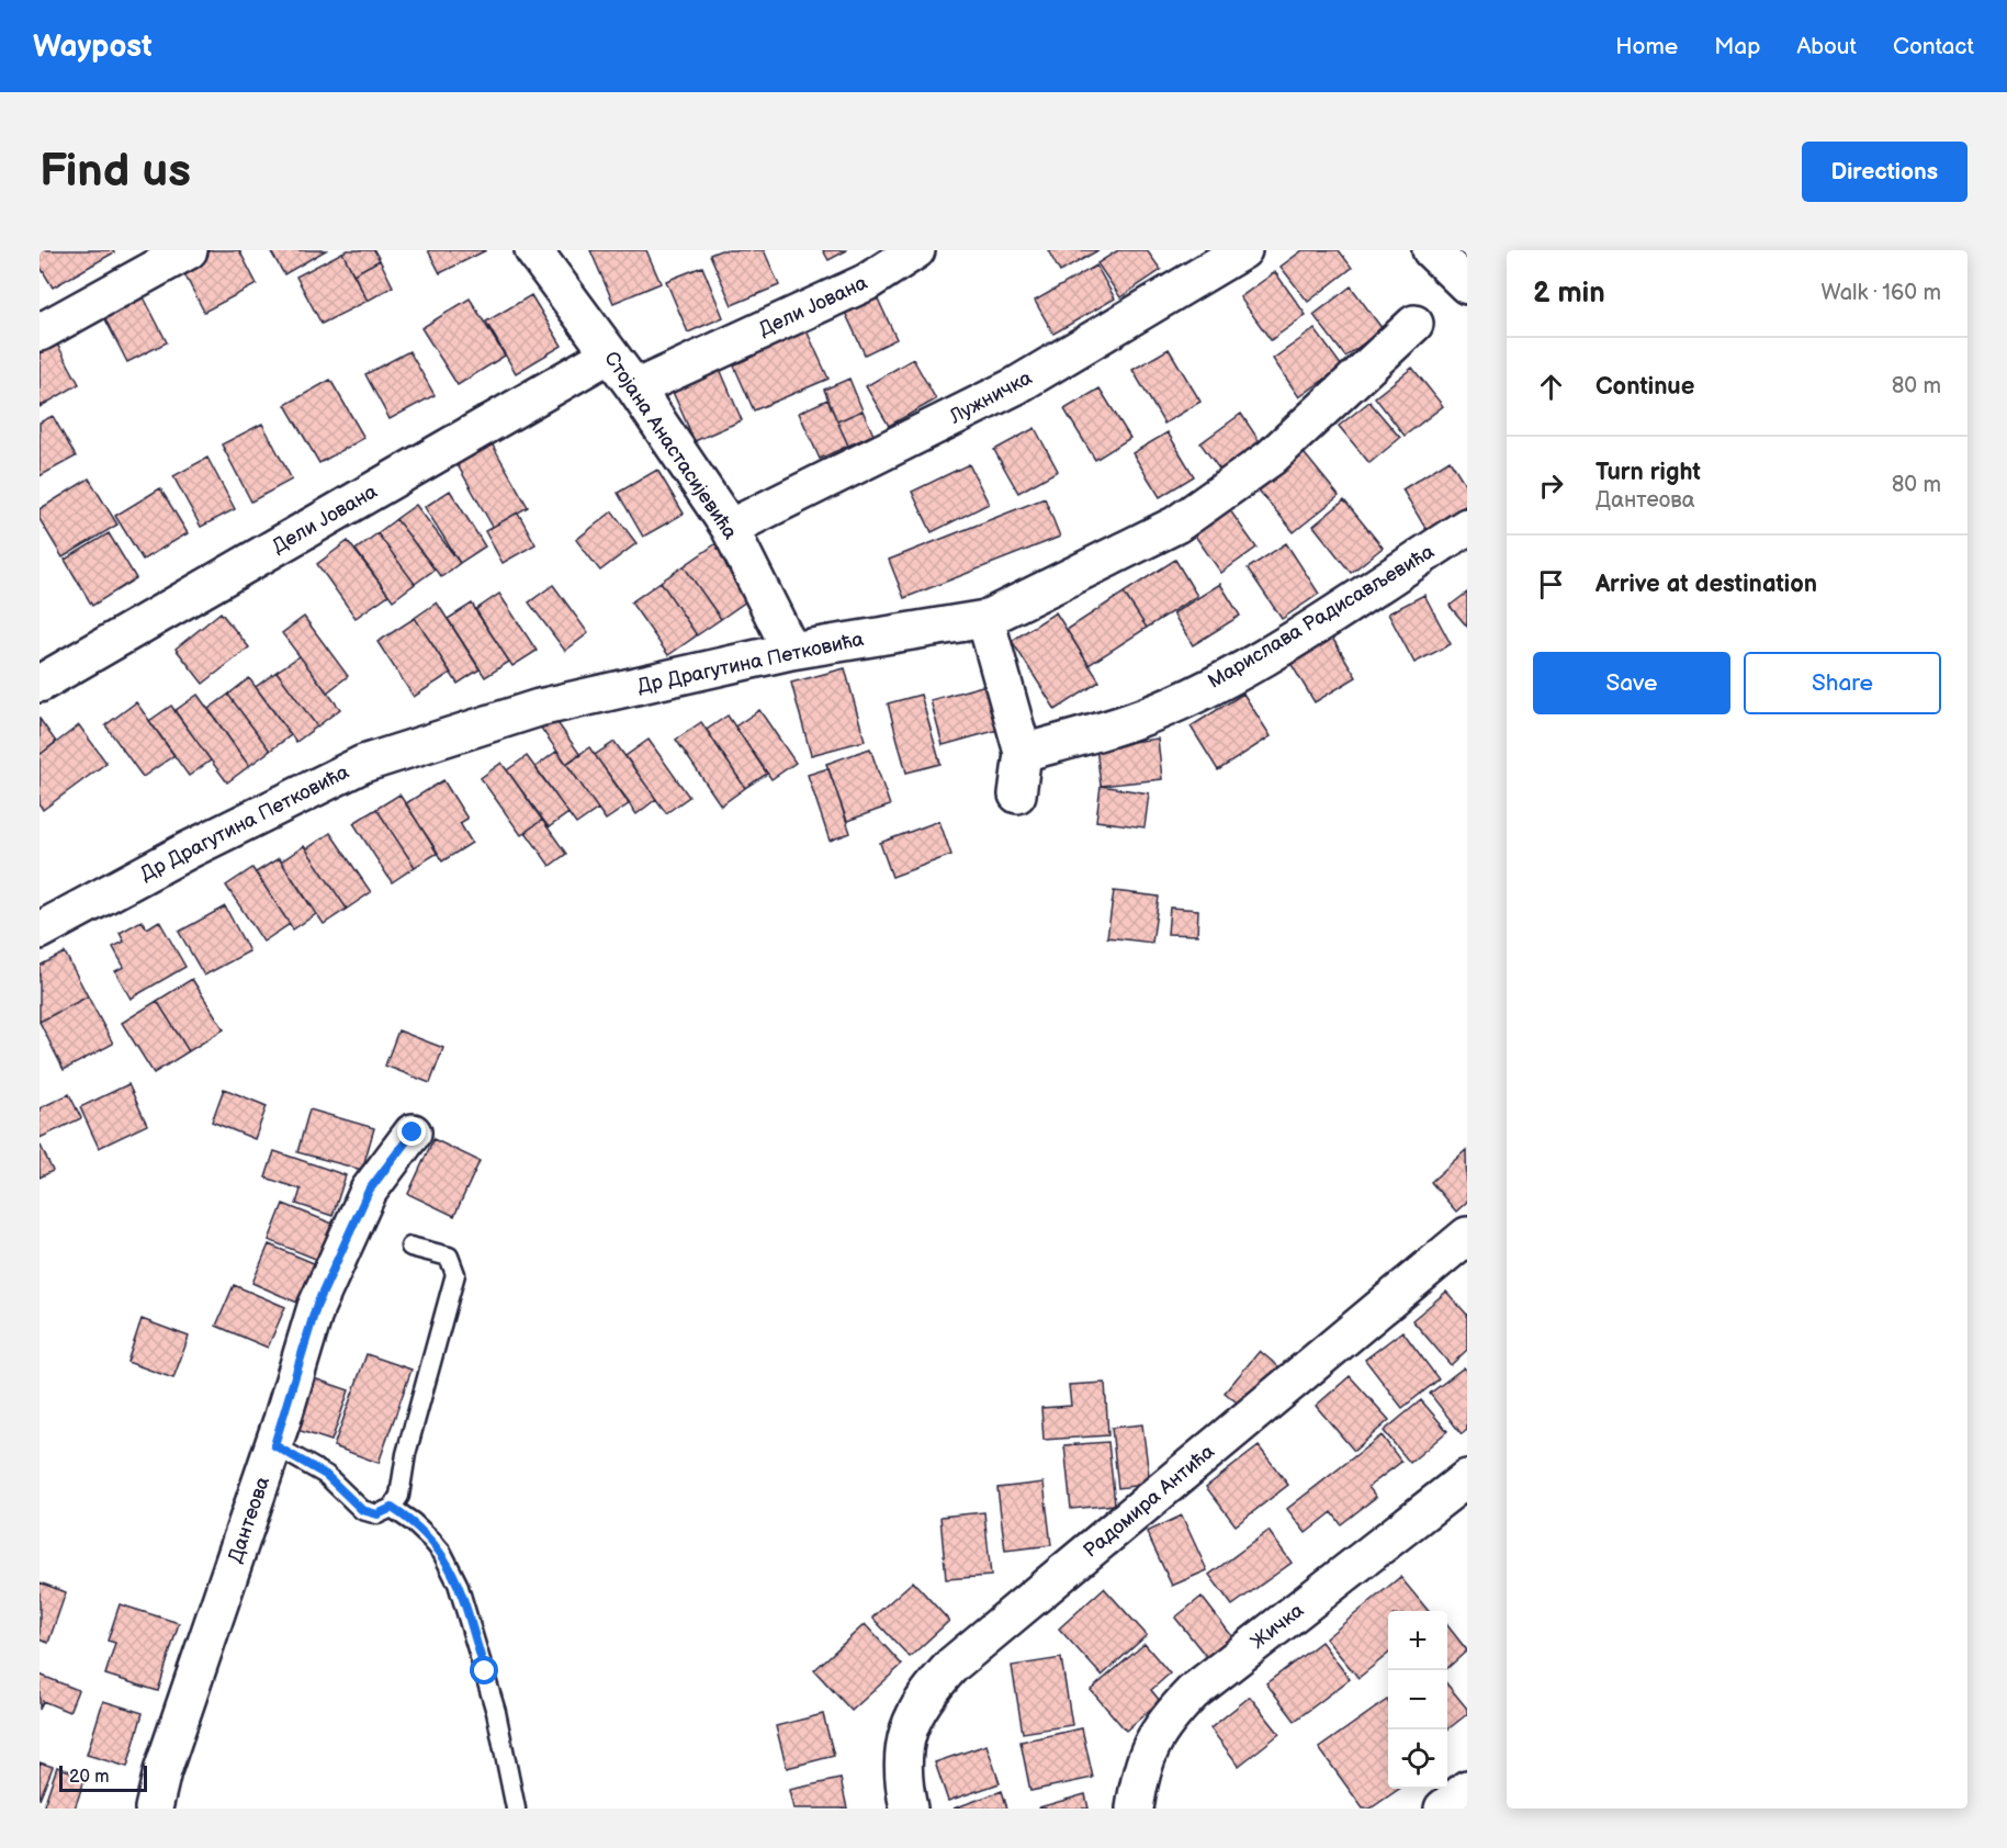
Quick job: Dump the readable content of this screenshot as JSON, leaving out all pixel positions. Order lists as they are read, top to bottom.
{
  "streets": {
    "street": [
      "Дели Јована",
      "Лужничка",
      "Стојана Анастасијевића",
      "Марислава Радисављевића",
      "Др Драгутина Петковића",
      "Радомира Антића",
      "Дантеова",
      "Жичка"
    ]
  },
  "crossings": [
    ["Дели Јована", "Стојана Анастасијевића"],
    ["Лужничка", "Стојана Анастасијевића"],
    ["Стојана Анастасијевића", "Др Драгутина Петковића"]
  ],
  "scale_bar": "20 m",
  "page": {
    "header": "Waypost",
    "nav": [
      "Home",
      "Map",
      "About",
      "Contact"
    ],
    "buttons": [
      "Directions",
      ["Save", "Share"]
    ],
    "title": "Find us",
    "heading": ["2 min", "Walk · 160 m"],
    "list": [
      ["Continue", "80 m"],
      ["Turn right", "Дантеова", "80 m"],
      "Arrive at destination"
    ],
    "map_buttons": ["+", "−"],
    "scale": "20 m"
  }
}
